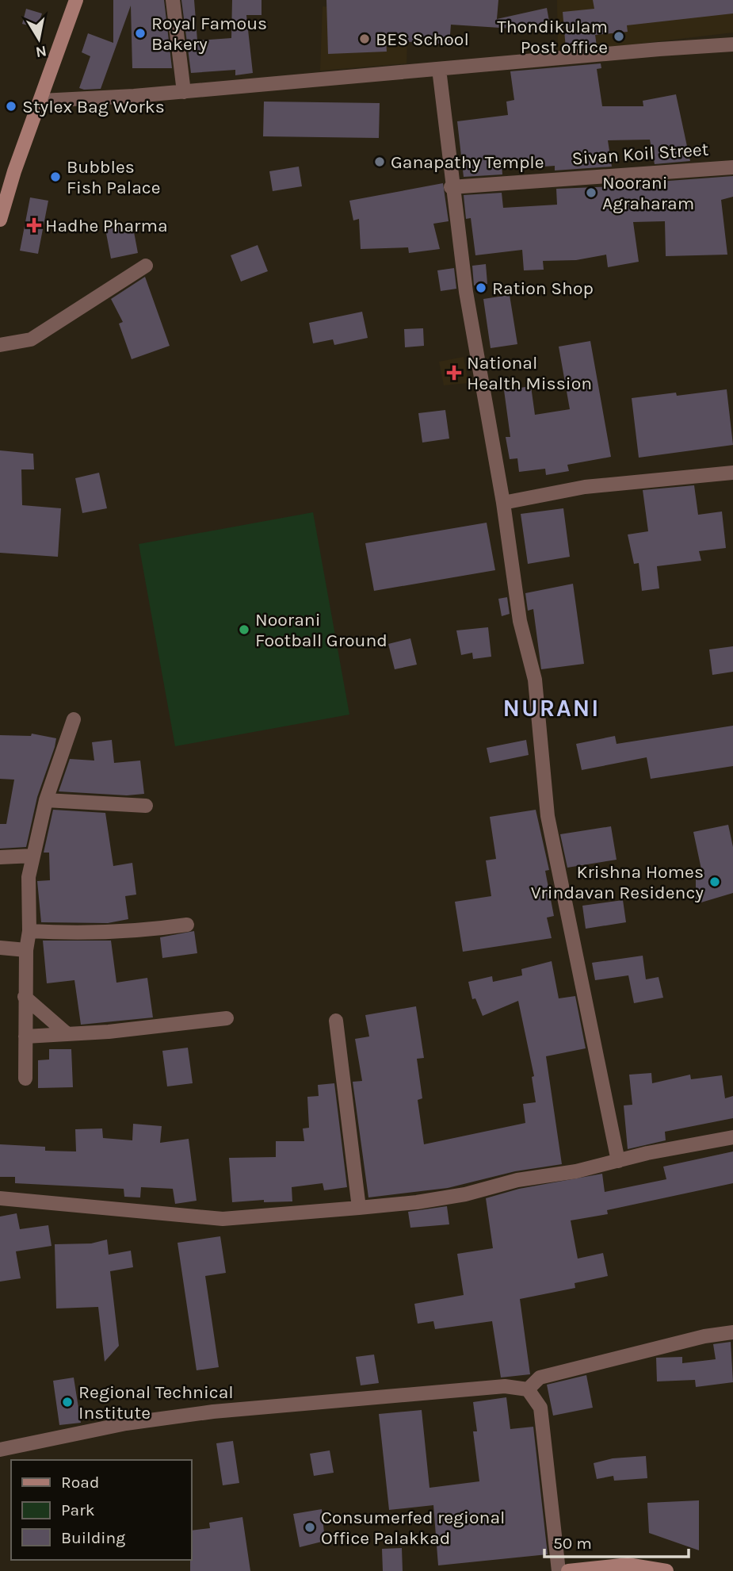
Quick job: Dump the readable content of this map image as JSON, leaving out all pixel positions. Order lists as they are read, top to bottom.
{
  "streets": {
    "street": ["Sivan Koil Street"]
  },
  "districts": ["NURANI"],
  "places": {
    "other": [
      "Royal Famous Bakery",
      "Thondikulam Post office",
      "BES School",
      "Stylex Bag Works",
      "Ganapathy Temple",
      "Bubbles Fish Palace",
      "Noorani Agraharam",
      "Ration Shop",
      "Noorani Football Ground",
      "Krishna Homes Vrindavan Residency",
      "Regional Technical Institute",
      "Consumerfed regional Office Palakkad"
    ],
    "health": ["Hadhe Pharma", "National Health Mission"]
  },
  "legend": ["Road", "Park", "Building"],
  "scale_bar": "50 m",
  "north": "bottom"
}
